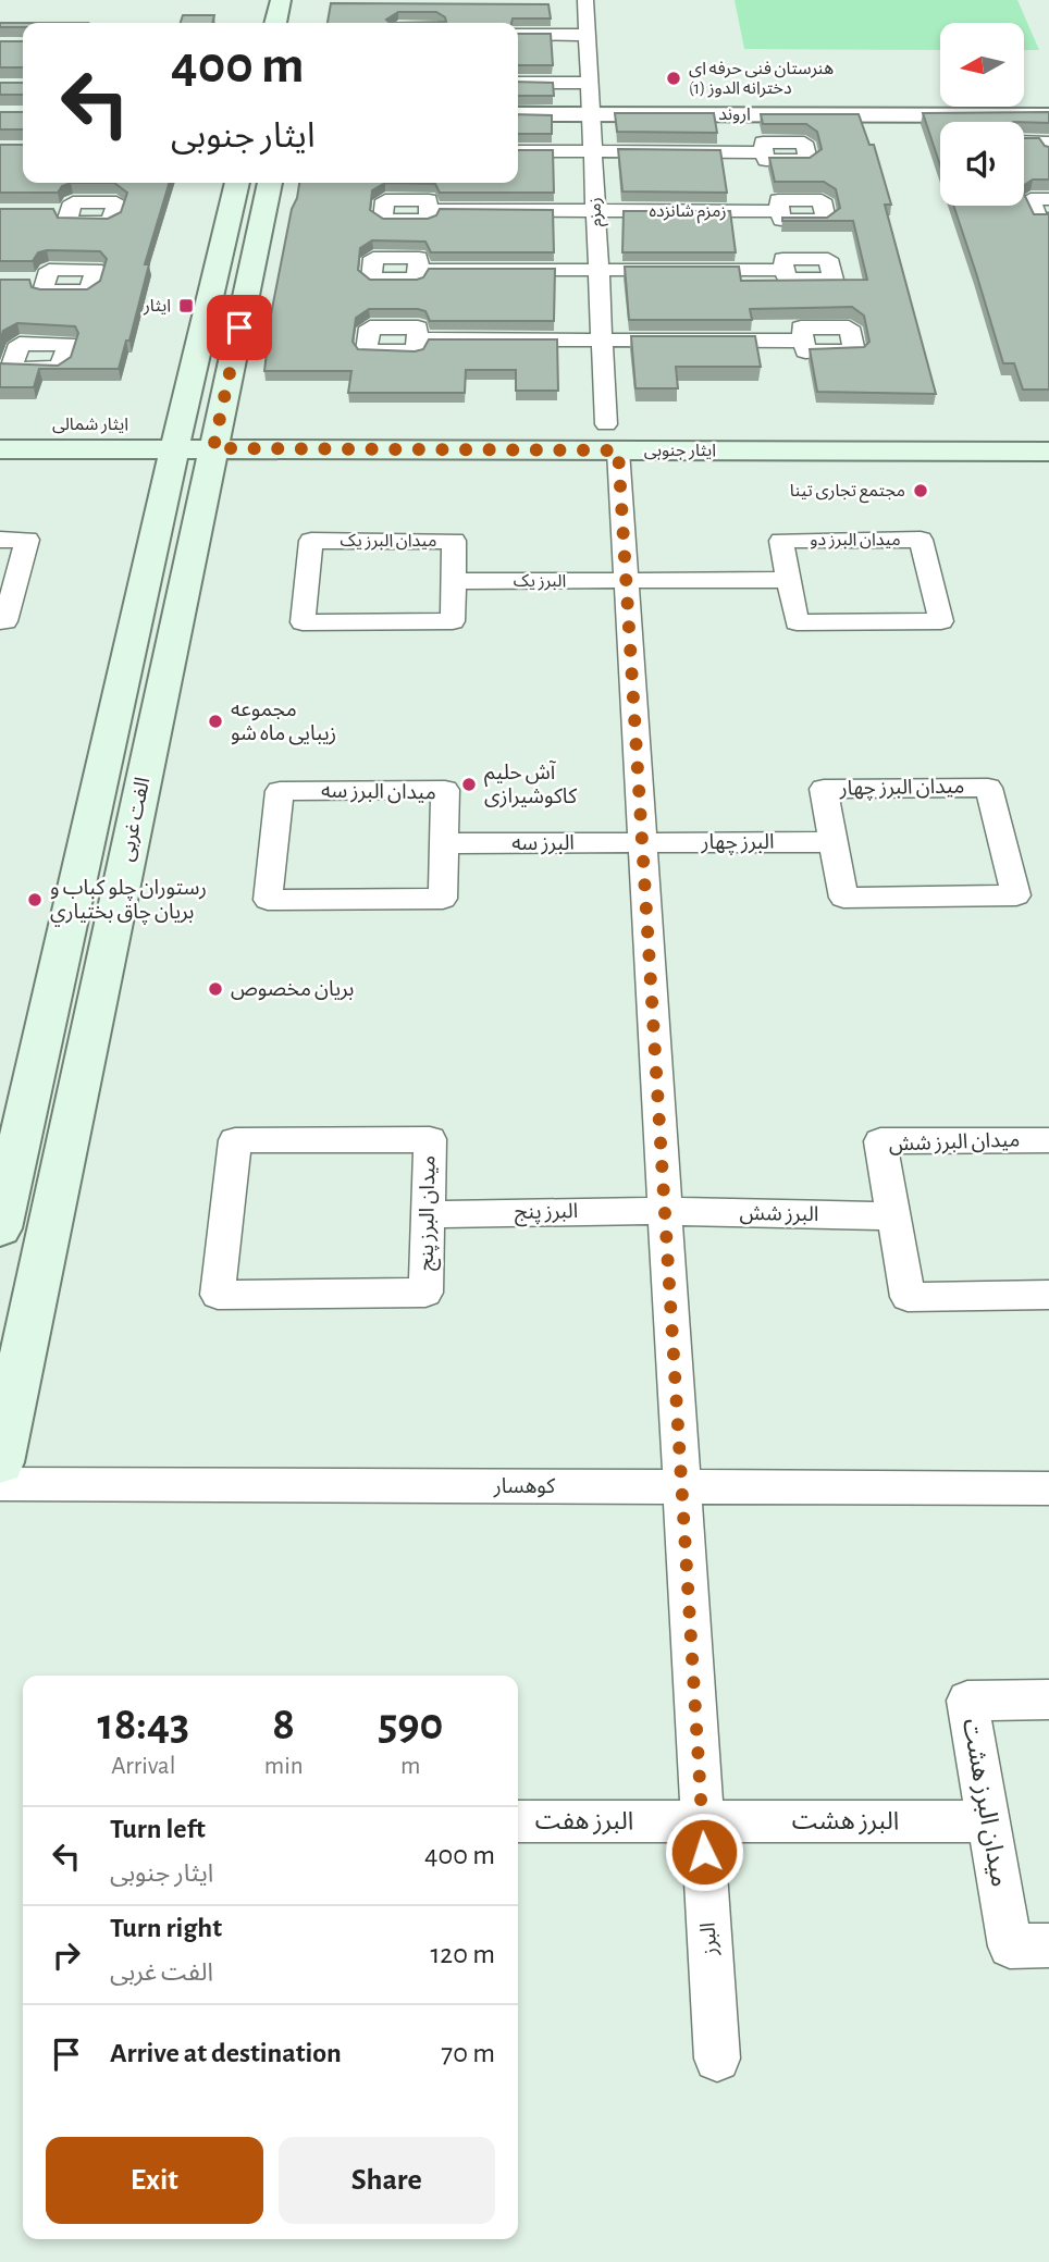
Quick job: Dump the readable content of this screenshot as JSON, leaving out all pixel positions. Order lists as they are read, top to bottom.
{
  "streets": {
    "main road": ["ایثار شمالی", "ایثار جنوبی", "الفت غربی"],
    "street": [
      "اروند",
      "زمزم شانزده",
      "زمزم",
      "میدان البرز دو",
      "میدان البرز یک",
      "البرز یک",
      "میدان البرز چهار",
      "میدان البرز سه",
      "البرز چهار",
      "البرز سه",
      "میدان البرز شش",
      "البرز پنج",
      "میدان البرز پنج",
      "البرز شش",
      "کوهسار",
      "میدان البرز هشت",
      "البرز هفت",
      "البرز هشت",
      "البرز"
    ]
  },
  "crossings": [
    ["اروند", "زمزم"],
    ["زمزم شانزده", "زمزم"],
    ["زمزم", "ایثار جنوبی"],
    ["زمزم", "البرز"],
    ["ایثار شمالی", "ایثار جنوبی"],
    ["ایثار شمالی", "الفت غربی"],
    ["ایثار جنوبی", "الفت غربی"],
    ["ایثار جنوبی", "البرز"],
    ["میدان البرز دو", "البرز یک"],
    ["میدان البرز یک", "البرز یک"],
    ["البرز یک", "البرز"],
    ["میدان البرز چهار", "البرز چهار"],
    ["میدان البرز سه", "البرز سه"],
    ["البرز چهار", "البرز سه"],
    ["البرز چهار", "البرز"],
    ["البرز سه", "البرز"],
    ["میدان البرز شش", "البرز شش"],
    ["البرز پنج", "میدان البرز پنج"],
    ["البرز پنج", "البرز شش"],
    ["البرز پنج", "البرز"],
    ["البرز شش", "البرز"],
    ["کوهسار", "البرز"],
    ["میدان البرز هشت", "البرز هشت"],
    ["البرز هفت", "البرز هشت"],
    ["البرز هفت", "البرز"],
    ["البرز هشت", "البرز"]
  ],
  "places": {
    "other": [
      "هنرستان فنی حرفه ای دخترانه الدوز (1)",
      "مجتمع تجاری تینا",
      "مجموعه زیبایی ماه شو",
      "آش حلیم کاکوشیرازی",
      "رستوران چلو كباب و بريان چاق بختياري",
      "بریان مخصوص"
    ],
    "transit": ["ایثار"]
  },
  "north": "left",
  "page": {
    "turn": ["400 m", "ایثار جنوبی"],
    "eta": [
      "18:43",
      "Arrival",
      "8",
      "min",
      "590",
      "m"
    ],
    "list": [
      {
        "name": "Turn left",
        "note": "ایثار جنوبی",
        "value": "400 m"
      },
      {
        "name": "Turn right",
        "note": "الفت غربی",
        "value": "120 m"
      },
      {
        "name": "Arrive at destination",
        "value": "70 m"
      }
    ],
    "buttons": ["Exit", "Share"]
  }
}
